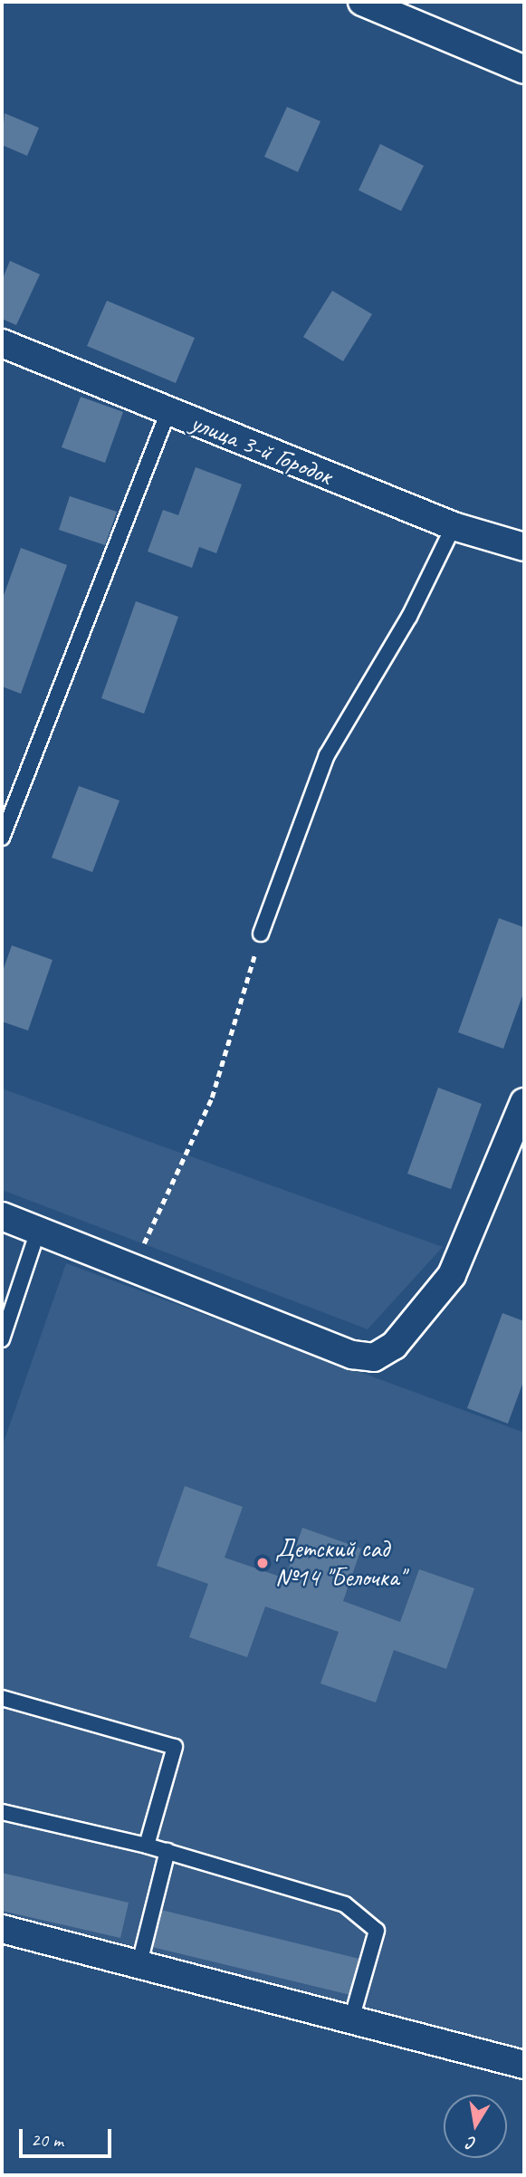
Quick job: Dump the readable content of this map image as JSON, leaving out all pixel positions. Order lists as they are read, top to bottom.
{
  "streets": {
    "street": ["улица 3-й Городок"]
  },
  "places": ["Детский сад №14 \"Белочка\""],
  "scale_bar": "20 m",
  "north": "bottom"
}
